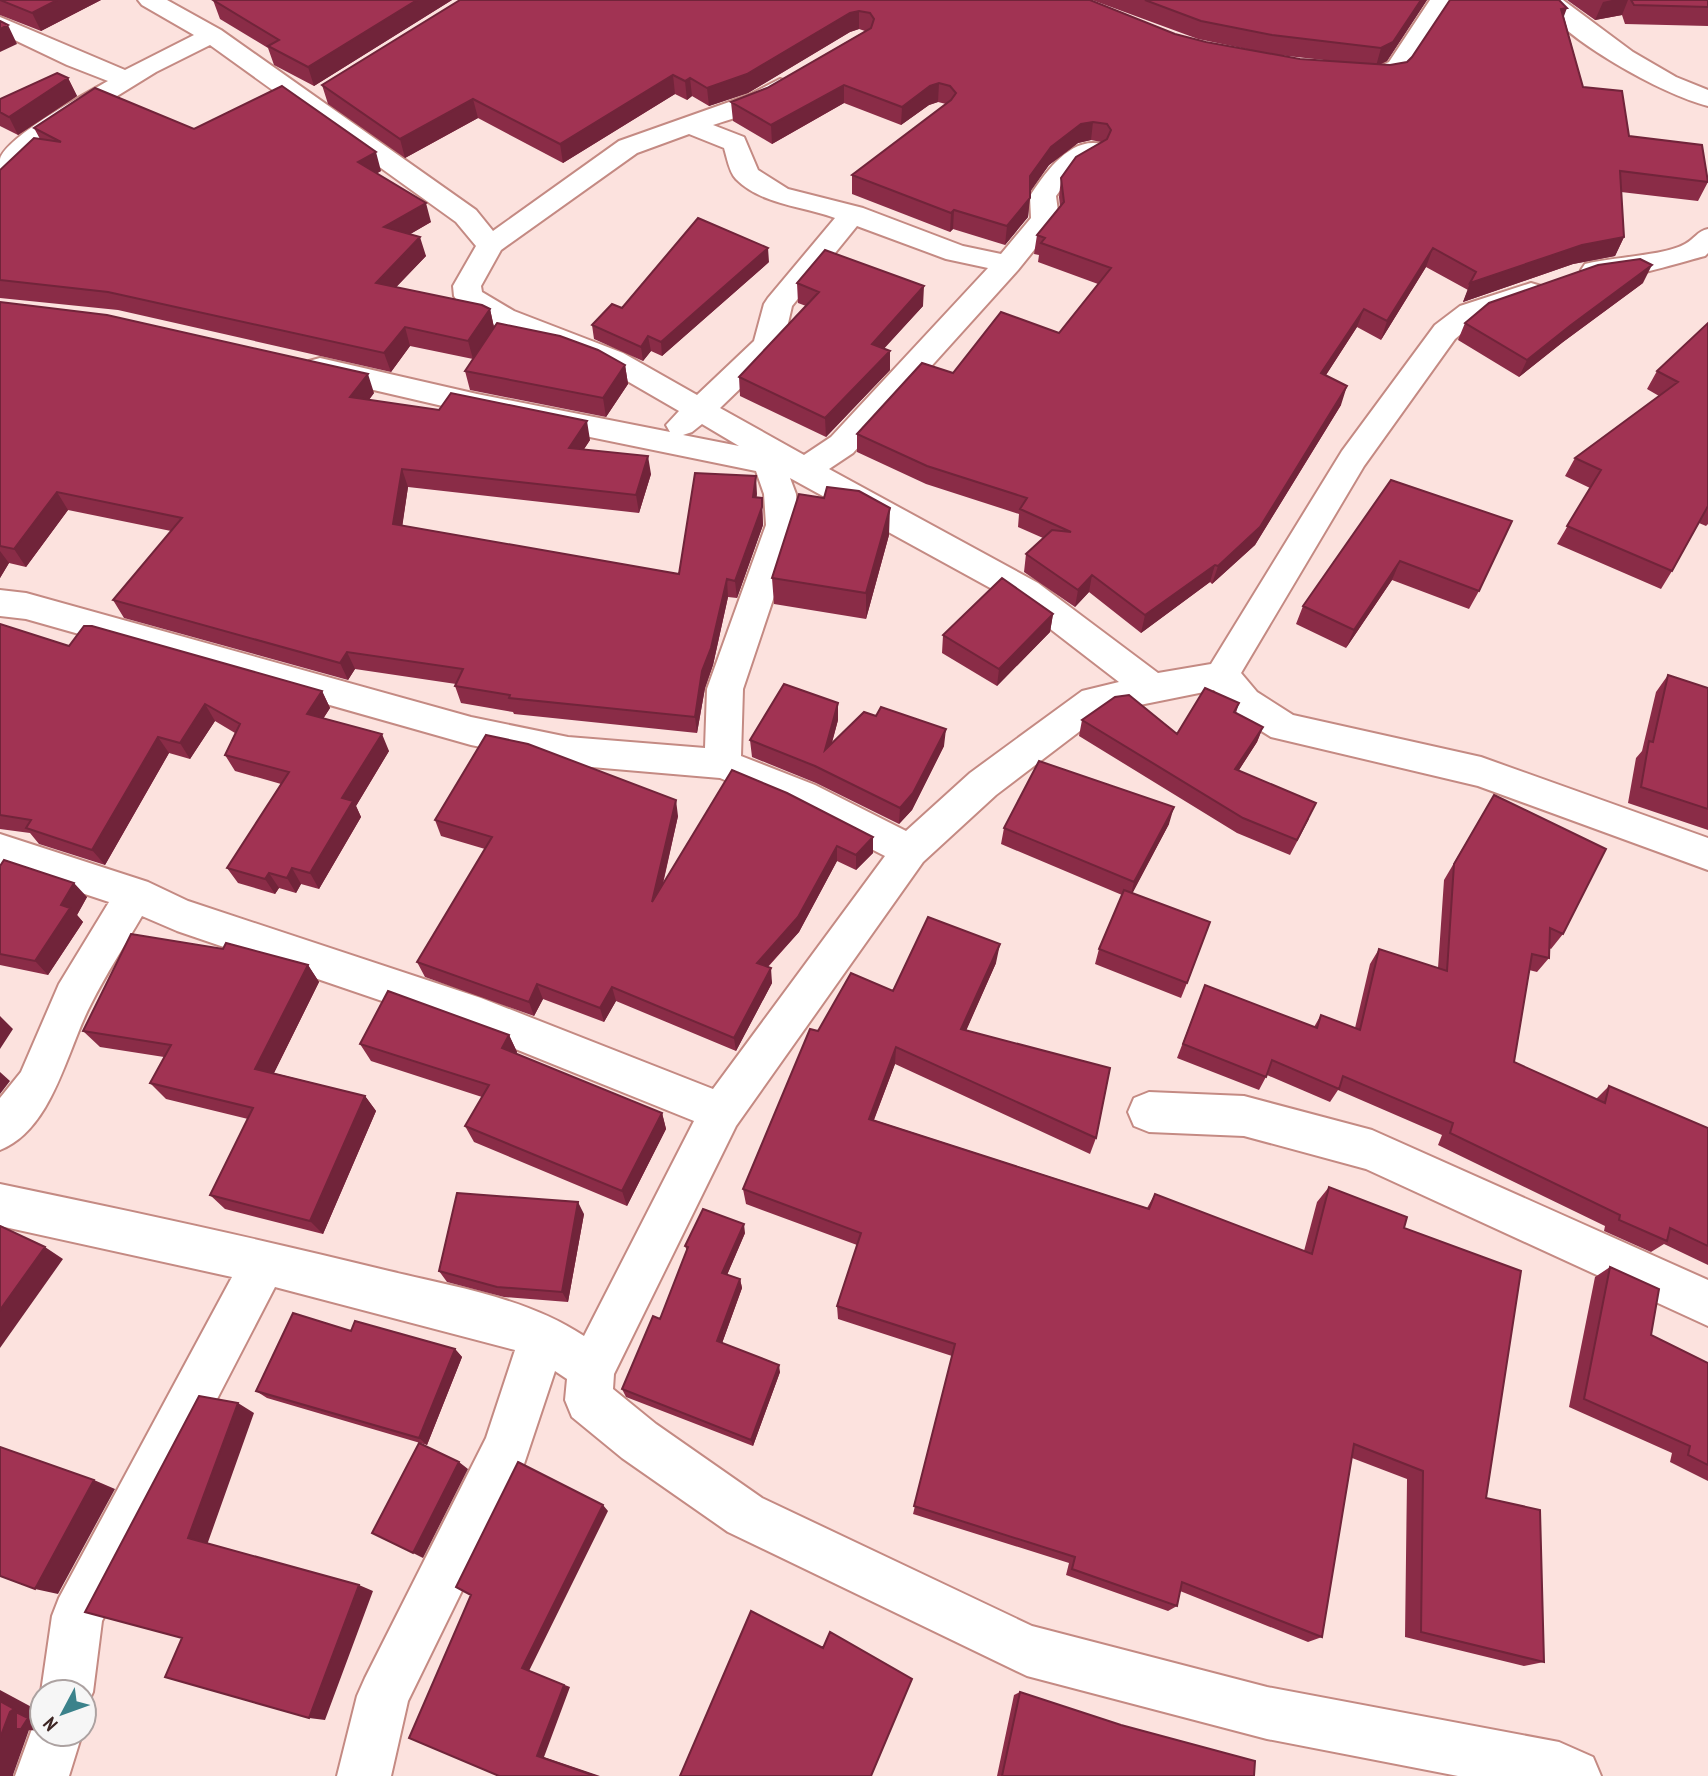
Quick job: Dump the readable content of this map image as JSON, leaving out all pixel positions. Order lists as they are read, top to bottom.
{
  "north": "bottom left"
}
